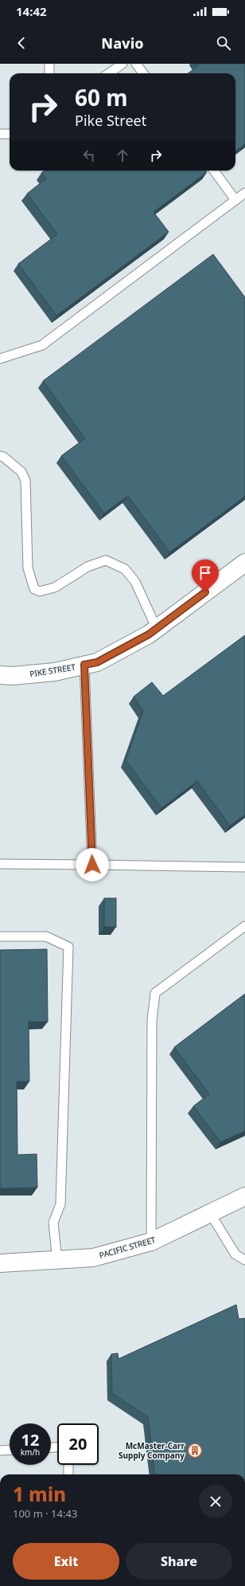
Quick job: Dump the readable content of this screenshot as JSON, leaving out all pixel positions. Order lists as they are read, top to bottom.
{
  "streets": {
    "street": ["PIKE STREET", "PACIFIC STREET"]
  },
  "places": {
    "building": ["McMaster-Carr Supply Company"]
  },
  "page": {
    "status": "14:42",
    "header": "Navio",
    "turn": ["60 m", "Pike Street"],
    "speed": "12 km/h",
    "limit": "20",
    "heading": ["1 min", "100 m · 14:43"],
    "buttons": ["Exit", "Share"]
  }
}
